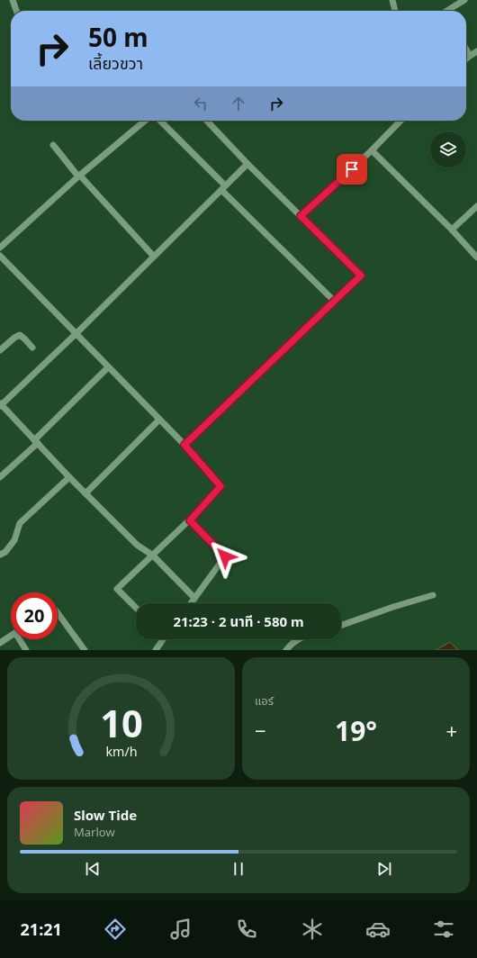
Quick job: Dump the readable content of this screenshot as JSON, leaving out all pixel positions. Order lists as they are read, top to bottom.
{
  "page": {
    "turn": ["50 m", "เลี้ยวขวา"],
    "limit": "20",
    "trip": "21:23 · 2 นาที · 580 m",
    "tile": "แอร์",
    "heat": ["−", "19°", "+"],
    "song": ["Slow Tide", "Marlow"],
    "tabs": "21:21",
    "gauge": ["10", "km/h"]
  }
}
